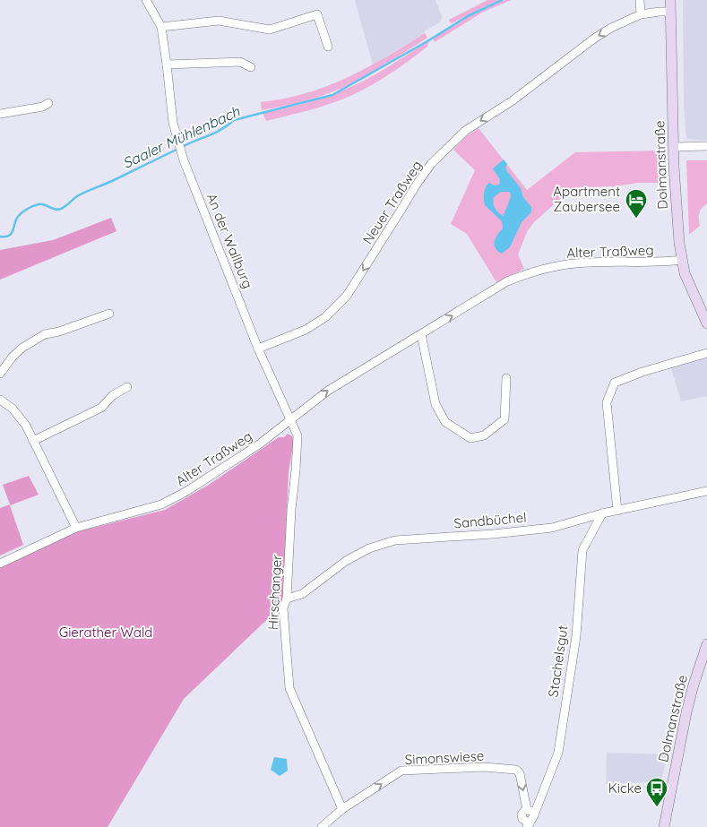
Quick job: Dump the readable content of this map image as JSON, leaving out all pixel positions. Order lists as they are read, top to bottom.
{
  "streets": {
    "main road": ["Dolmanstraße"],
    "street": [
      "Neuer Traßweg",
      "An der Wallburg",
      "Alter Traßweg",
      "Sandbüchel",
      "Hirschanger",
      "Stachelsgut",
      "Simonswiese"
    ]
  },
  "crossings": [
    ["Dolmanstraße", "Neuer Traßweg"],
    ["Dolmanstraße", "Alter Traßweg"],
    ["Neuer Traßweg", "An der Wallburg"],
    ["An der Wallburg", "Alter Traßweg"],
    ["An der Wallburg", "Hirschanger"],
    ["Alter Traßweg", "Hirschanger"],
    ["Sandbüchel", "Hirschanger"],
    ["Sandbüchel", "Stachelsgut"],
    ["Hirschanger", "Simonswiese"],
    ["Stachelsgut", "Simonswiese"]
  ],
  "one_way": ["Neuer Traßweg", "Alter Traßweg", "Simonswiese"],
  "water": ["Saaler Mühlenbach"],
  "parks": ["Gierather Wald"],
  "places": {
    "hotel": ["Apartment Zaubersee"],
    "bus stop": ["Kicke"]
  }
}
